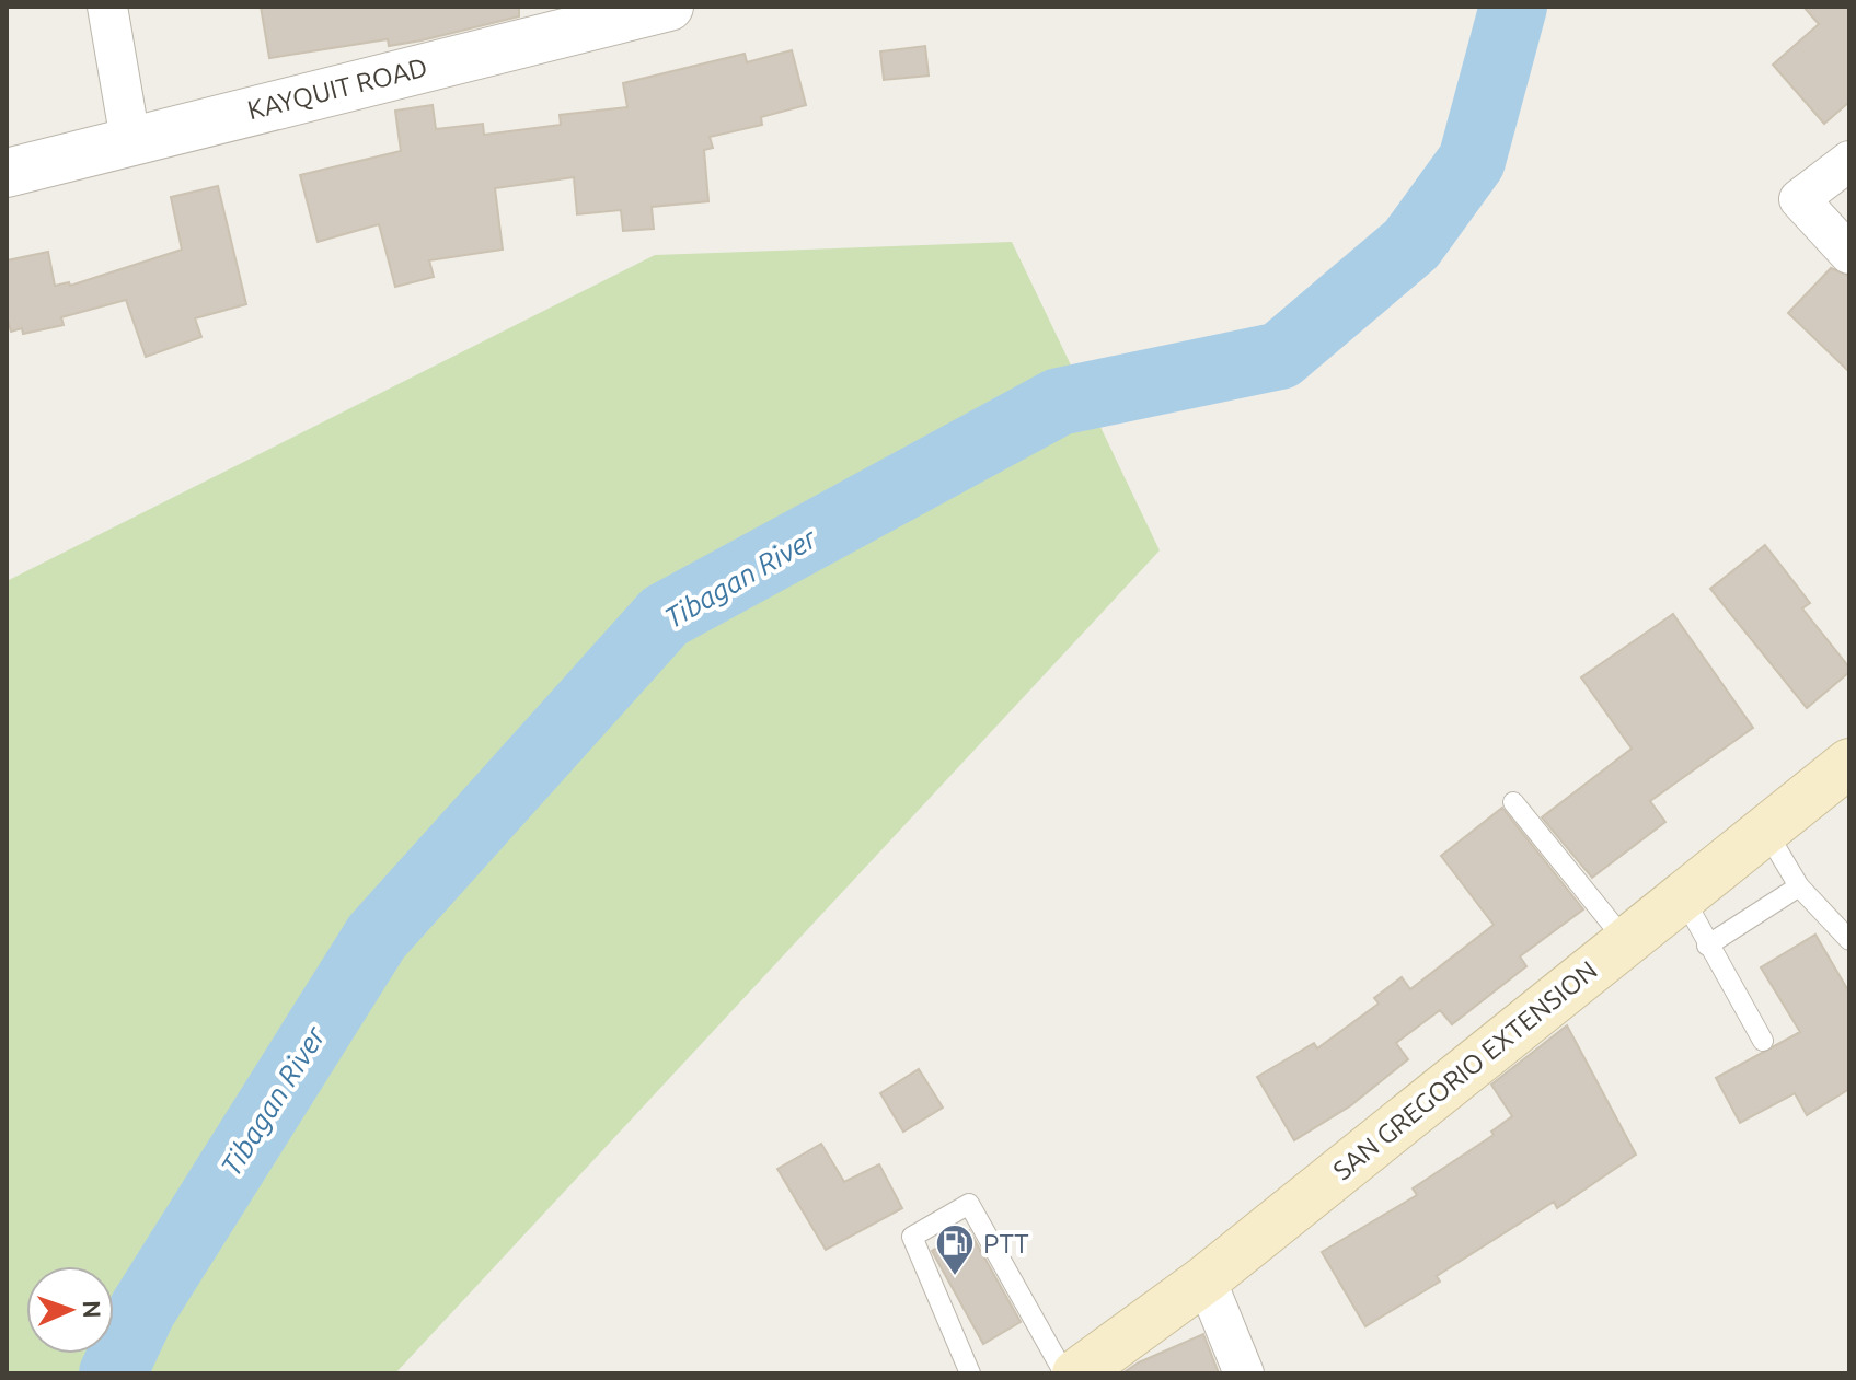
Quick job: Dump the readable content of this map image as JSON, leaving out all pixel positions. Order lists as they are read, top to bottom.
{
  "streets": {
    "main road": ["SAN GREGORIO EXTENSION"],
    "street": ["KAYQUIT ROAD"]
  },
  "water": ["Tibagan River"],
  "places": {
    "fuel station": ["PTT"]
  },
  "north": "right"
}
